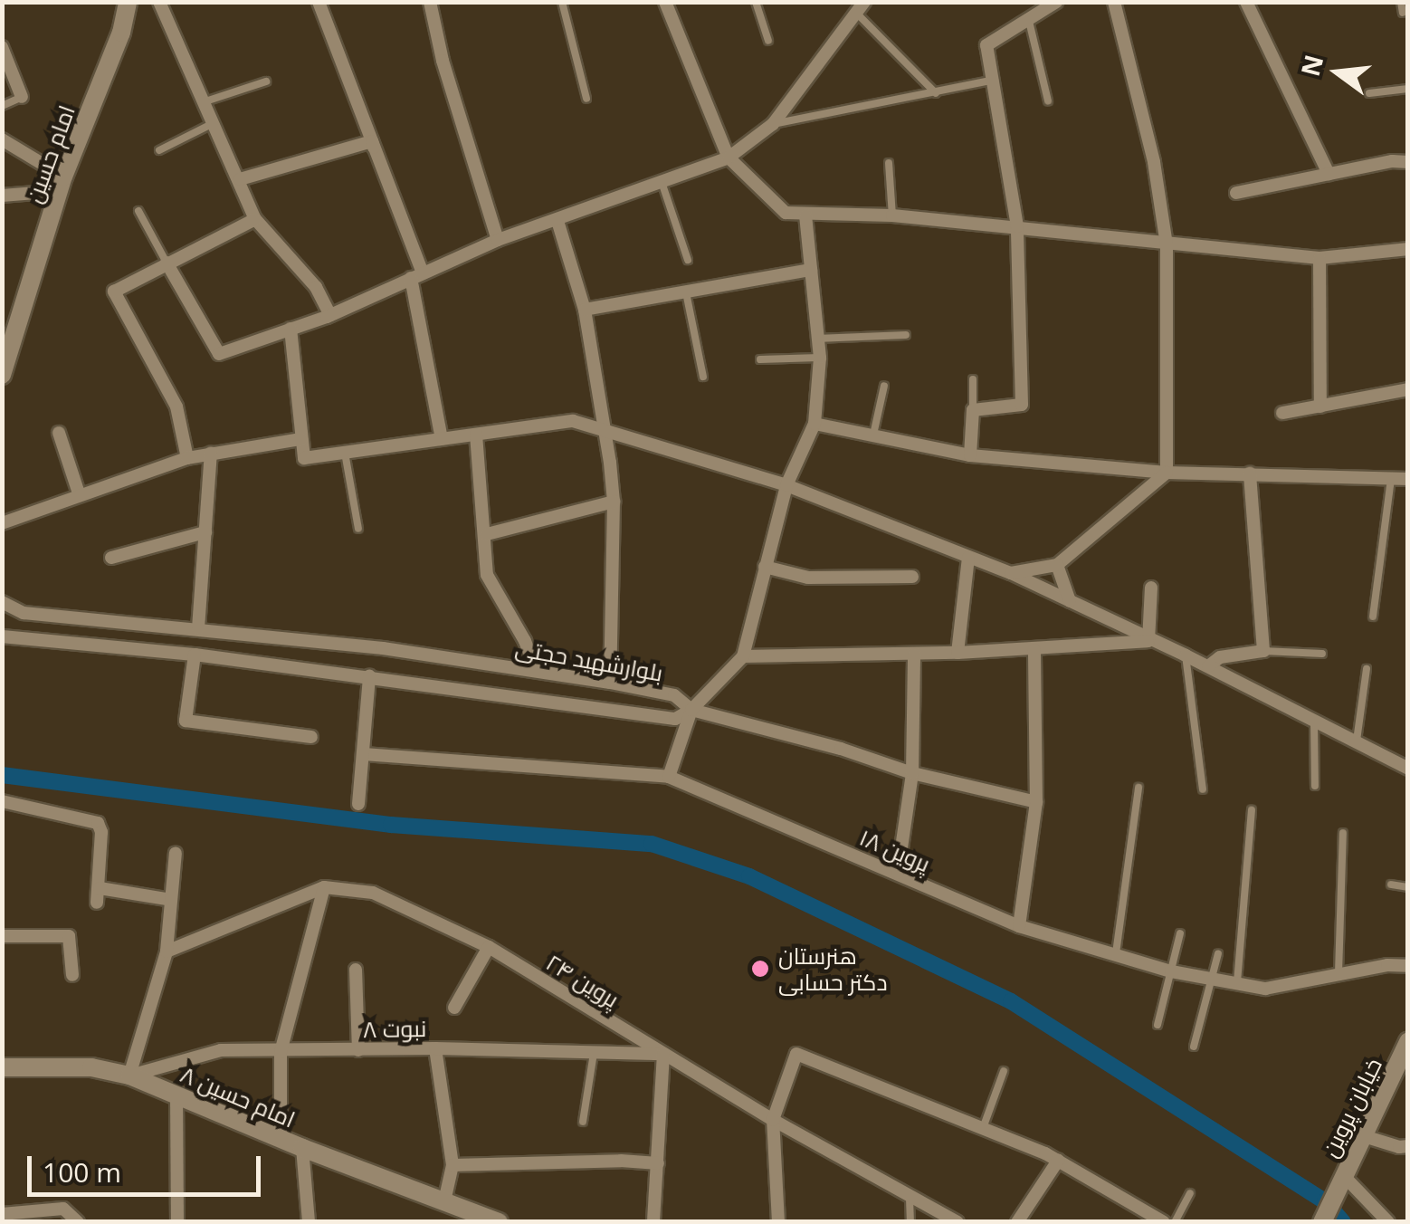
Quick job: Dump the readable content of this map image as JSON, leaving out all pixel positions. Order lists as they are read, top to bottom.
{
  "streets": {
    "street": [
      "امام حسین",
      "بلوارشهید حجتی",
      "پروین ۱۸",
      "پروین ۲۴",
      "نبوت ۸",
      "امام حسین ۸",
      "خیابان پروین"
    ]
  },
  "crossings": [
    ["پروین ۲۴", "نبوت ۸"],
    ["نبوت ۸", "امام حسین ۸"]
  ],
  "places": ["هنرستان دکتر حسابی"],
  "scale_bar": "100 m",
  "north": "left"
}
